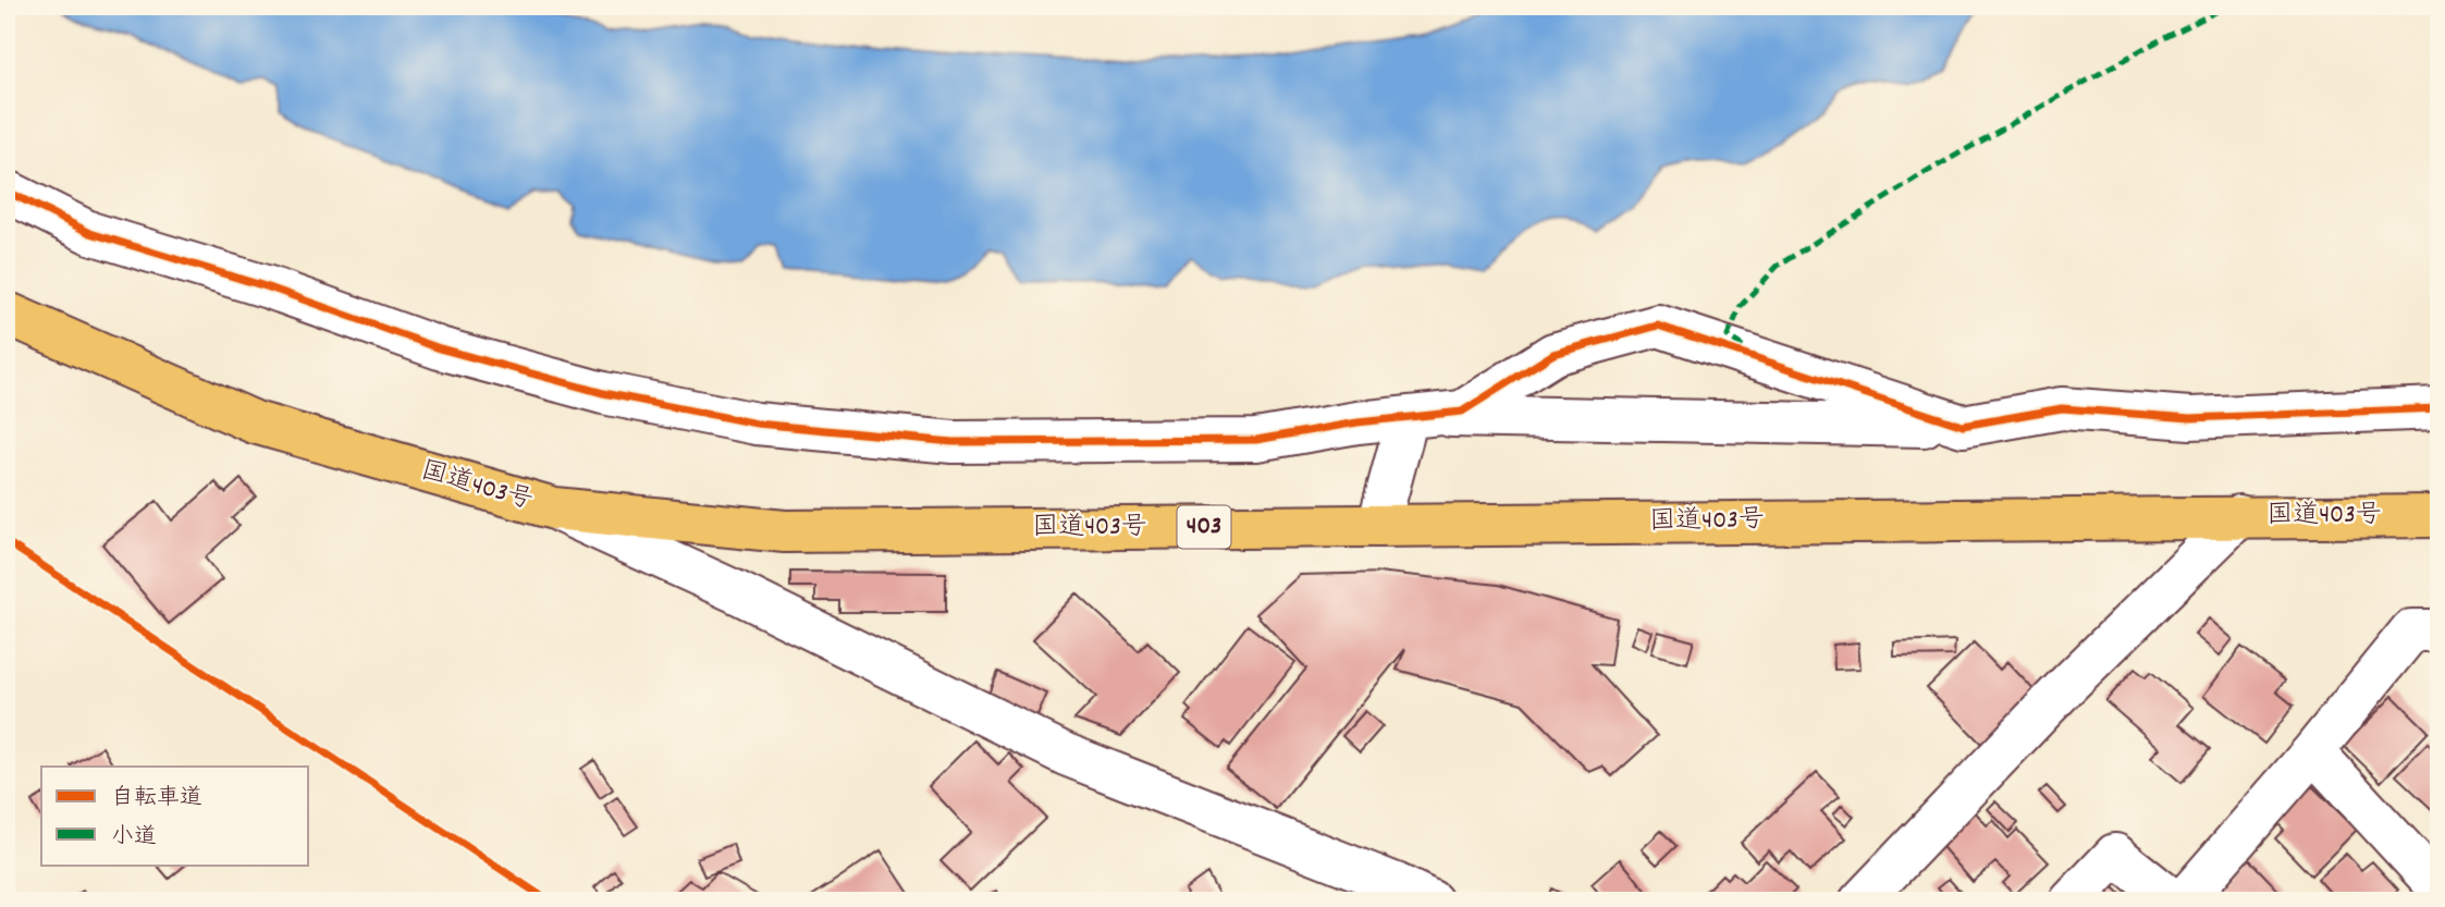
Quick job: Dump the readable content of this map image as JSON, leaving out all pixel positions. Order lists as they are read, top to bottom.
{
  "streets": {
    "highway": ["国道403号", "403"]
  },
  "legend": ["自転車道", "小道"]
}
